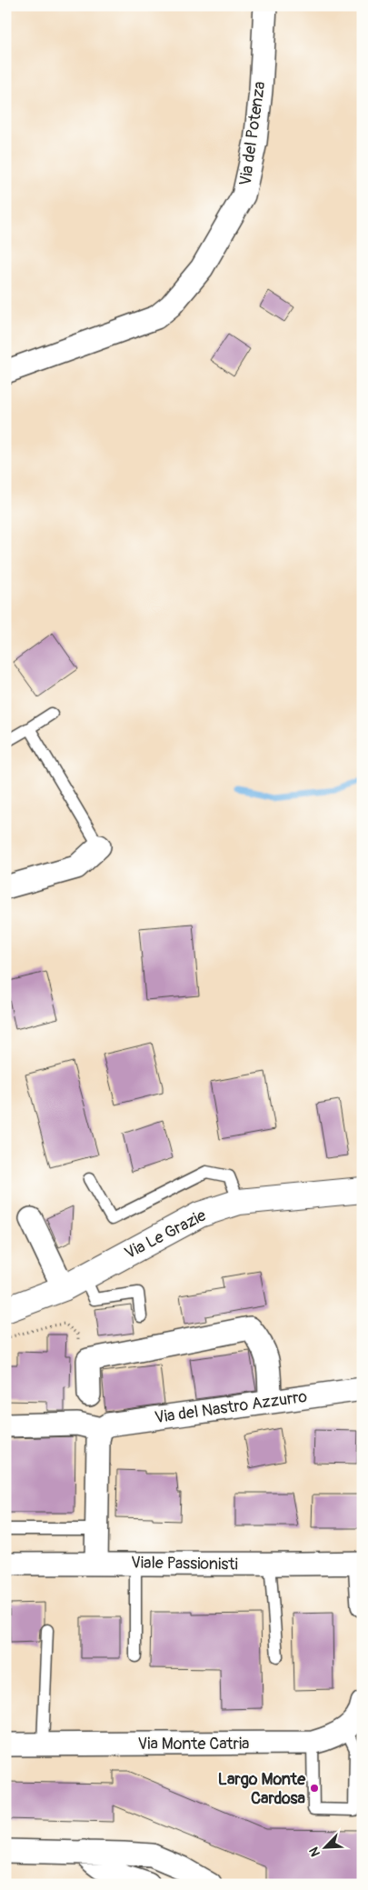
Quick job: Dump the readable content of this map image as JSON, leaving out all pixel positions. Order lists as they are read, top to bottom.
{
  "streets": {
    "main road": ["Via Le Grazie"],
    "street": [
      "Via del Potenza",
      "Via del Nastro Azzurro",
      "Viale Passionisti",
      "Via Monte Catria"
    ]
  },
  "places": ["Largo Monte Cardosa"],
  "north": "bottom left"
}
